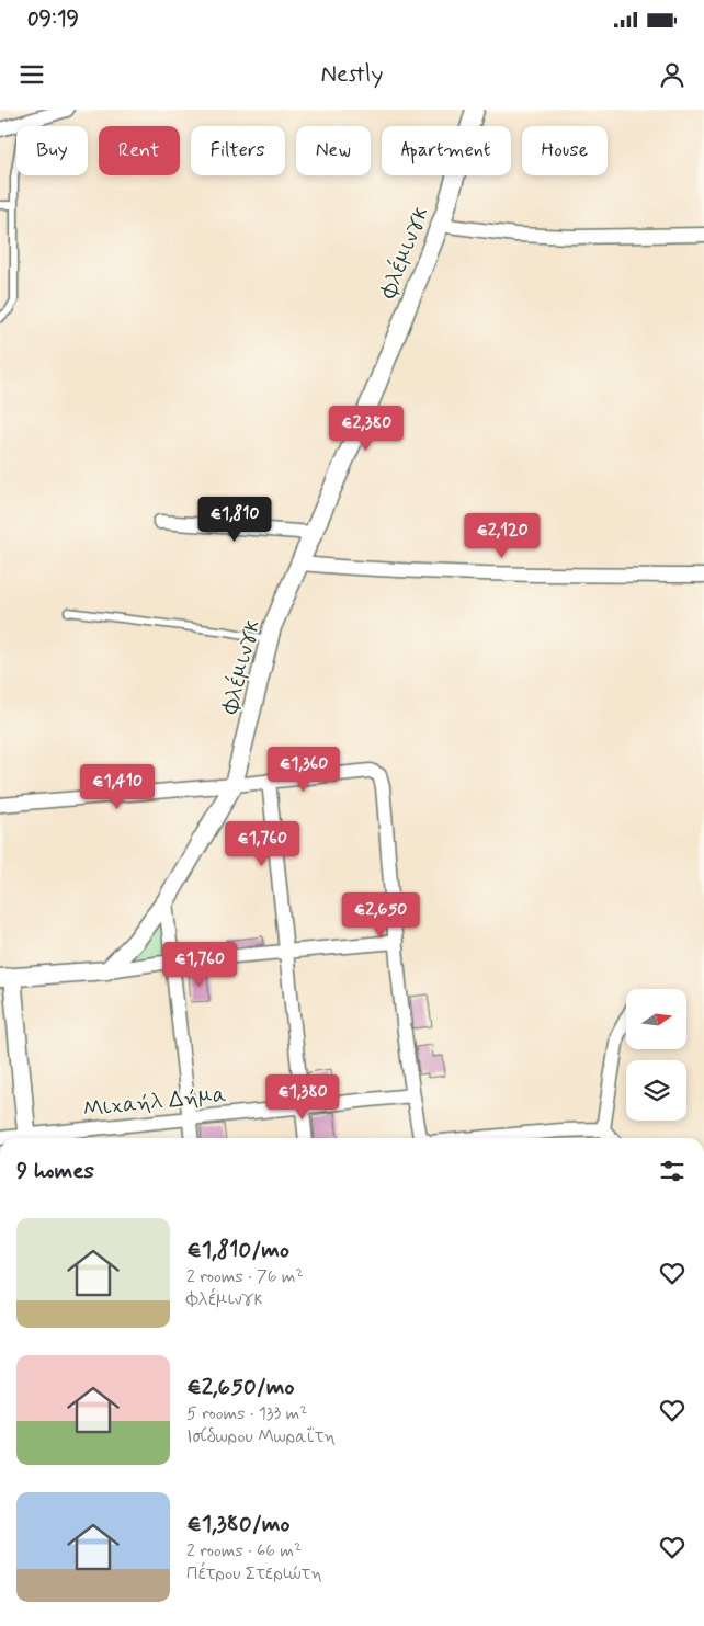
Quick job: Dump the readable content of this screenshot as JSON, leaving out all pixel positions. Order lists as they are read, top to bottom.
{
  "streets": {
    "street": ["Φλέμινγκ", "Μιχαήλ Δήμα"]
  },
  "north": "right",
  "page": {
    "status": "09:19",
    "header": "Nestly",
    "chip": [
      "Buy",
      "Rent",
      "Filters",
      "New",
      "Apartment",
      "House"
    ],
    "price": [
      "€2,380",
      "€1,810",
      "€2,120",
      "€1,360",
      "€1,410",
      "€1,760",
      "€2,650",
      "€1,760",
      "€1,380"
    ],
    "heading": "9 homes",
    "list": [
      {
        "name": "€1,810/mo",
        "note": "2 rooms · 76 m² · Φλέμινγκ"
      },
      {
        "name": "€2,650/mo",
        "note": "5 rooms · 133 m² · Ισίδωρου Μωραΐτη"
      },
      {
        "name": "€1,380/mo",
        "note": "2 rooms · 66 m² · Πέτρου Στεριώτη"
      }
    ]
  }
}
